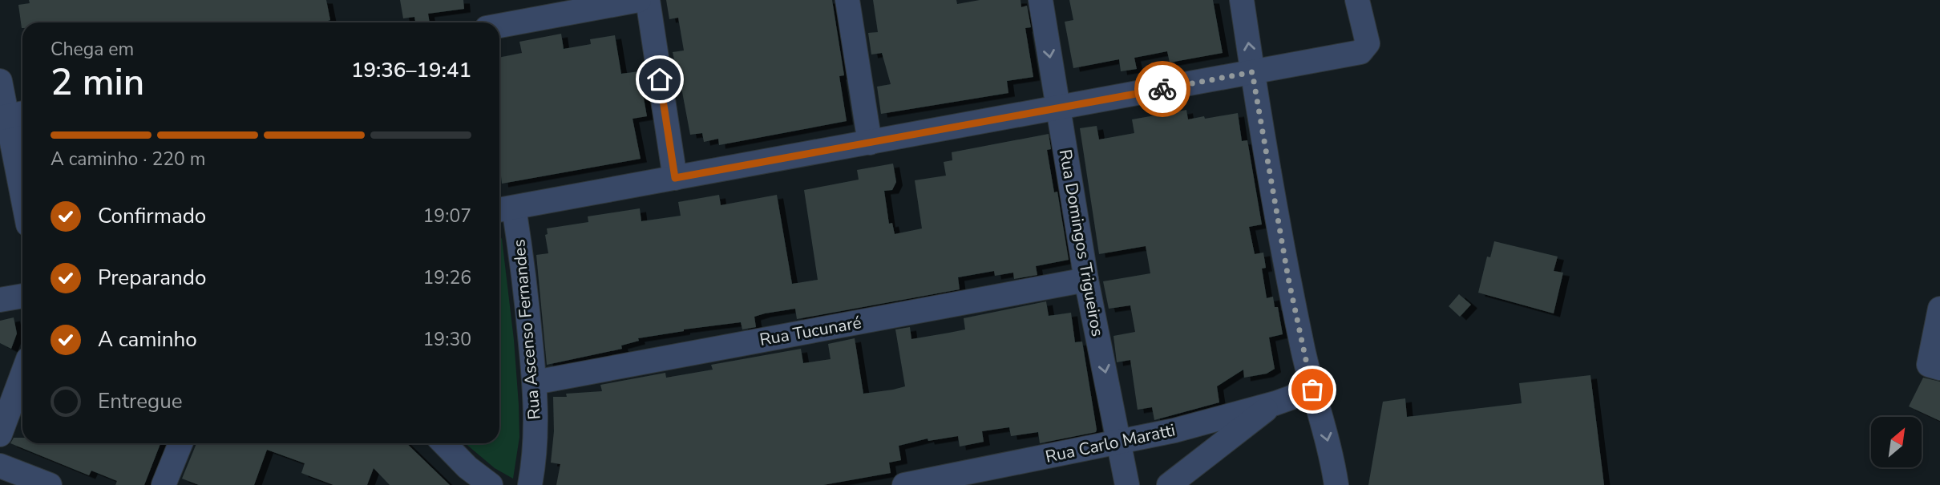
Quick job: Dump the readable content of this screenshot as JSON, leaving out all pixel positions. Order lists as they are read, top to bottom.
{
  "streets": {
    "street": [
      "Rua Domingos Trigueiros",
      "Rua Ascenso Fernandes",
      "Rua Tucunaré",
      "Rua Carlo Maratti"
    ]
  },
  "crossings": [
    ["Rua Domingos Trigueiros", "Rua Tucunaré"],
    ["Rua Domingos Trigueiros", "Rua Carlo Maratti"],
    ["Rua Ascenso Fernandes", "Rua Tucunaré"]
  ],
  "north": "top right",
  "page": {
    "heading": ["2 min", "Chega em", "19:36–19:41"],
    "bar": "A caminho · 220 m",
    "list": [
      ["Confirmado", "19:07"],
      ["Preparando", "19:26"],
      ["A caminho", "19:30"],
      "Entregue"
    ]
  }
}
